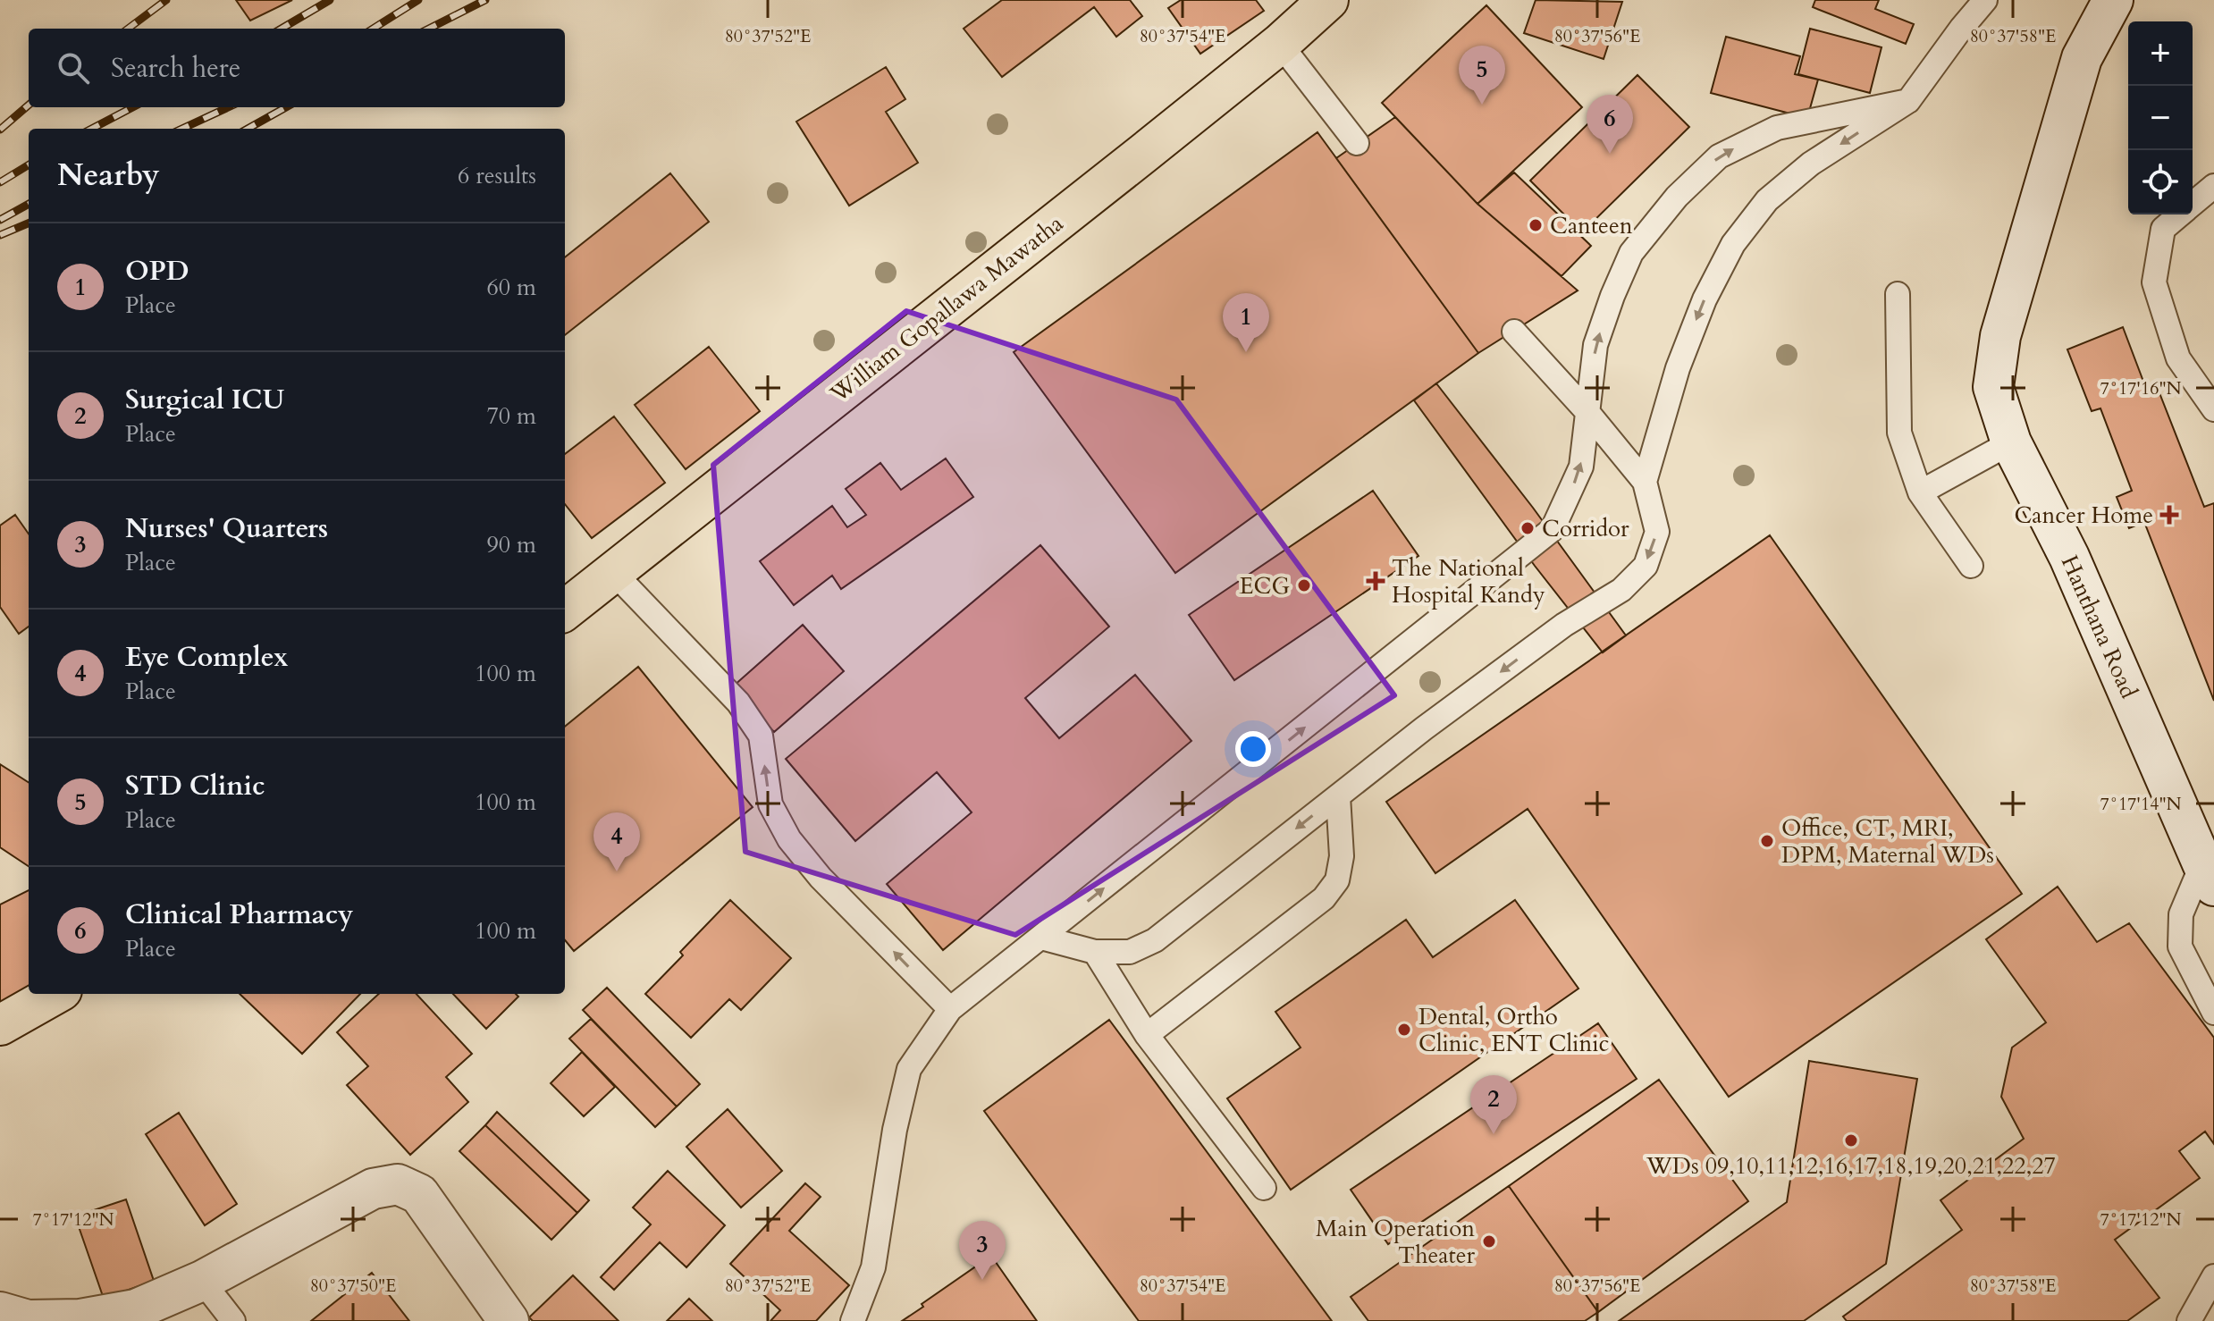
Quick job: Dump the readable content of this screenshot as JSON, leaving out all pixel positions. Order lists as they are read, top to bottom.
{
  "streets": {
    "main road": ["William Gopallawa Mawatha"],
    "street": ["Hanthana Road"]
  },
  "places": {
    "other": [
      "Canteen",
      "Corridor",
      "ECG",
      "Office, CT, MRI, DPM, Maternal WDs",
      "Dental, Ortho Clinic, ENT Clinic",
      "WDs 09,10,11,12,16,17,18,19,20,21,22,27",
      "Main Operation Theater"
    ],
    "health": ["Cancer Home", "The National Hospital Kandy"]
  },
  "page": {
    "map_buttons": ["+", "−"],
    "search": "Search here",
    "pins": [
      "5",
      "6",
      "1",
      "4",
      "2",
      "3"
    ],
    "heading": ["Nearby", "6 results"],
    "list": [
      {
        "mark": "1",
        "name": "OPD",
        "note": "Place",
        "value": "60 m"
      },
      {
        "mark": "2",
        "name": "Surgical ICU",
        "note": "Place",
        "value": "70 m"
      },
      {
        "mark": "3",
        "name": "Nurses' Quarters",
        "note": "Place",
        "value": "90 m"
      },
      {
        "mark": "4",
        "name": "Eye Complex",
        "note": "Place",
        "value": "100 m"
      },
      {
        "mark": "5",
        "name": "STD Clinic",
        "note": "Place",
        "value": "100 m"
      },
      {
        "mark": "6",
        "name": "Clinical Pharmacy",
        "note": "Place",
        "value": "100 m"
      }
    ]
  },
  "coordinates": [
    "80°37'52\"E",
    "80°37'54\"E",
    "80°37'56\"E",
    "80°37'58\"E",
    "7°17'16\"N",
    "7°17'14\"N",
    "7°17'12\"N",
    "80°37'50\"E"
  ]
}
